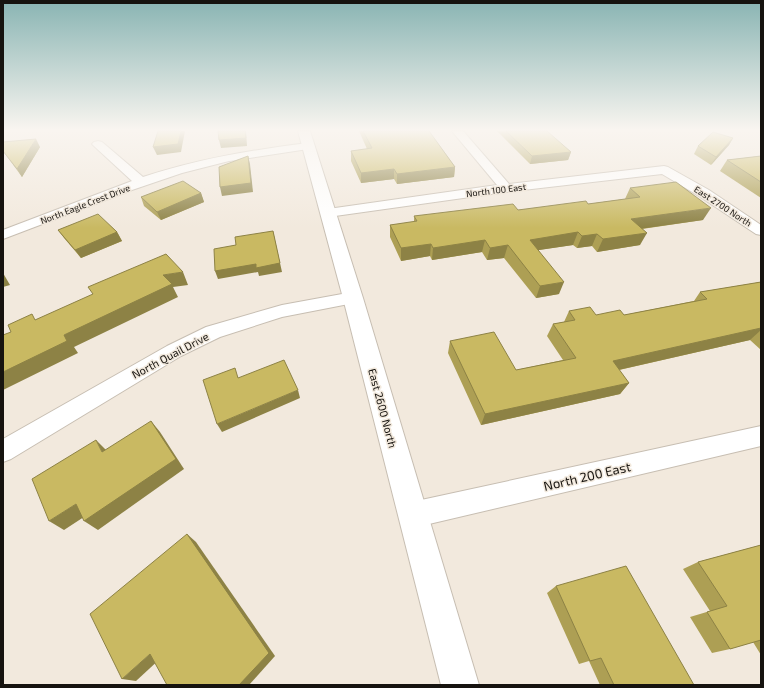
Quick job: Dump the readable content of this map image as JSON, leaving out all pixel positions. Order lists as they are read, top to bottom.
{
  "streets": {
    "street": [
      "North 100 East",
      "North Eagle Crest Drive",
      "East 2700 North",
      "North Quail Drive",
      "East 2600 North",
      "North 200 East"
    ]
  },
  "crossings": [
    ["North 100 East", "East 2700 North"],
    ["North 100 East", "East 2600 North"],
    ["North Quail Drive", "East 2600 North"],
    ["East 2600 North", "North 200 East"]
  ]
}
